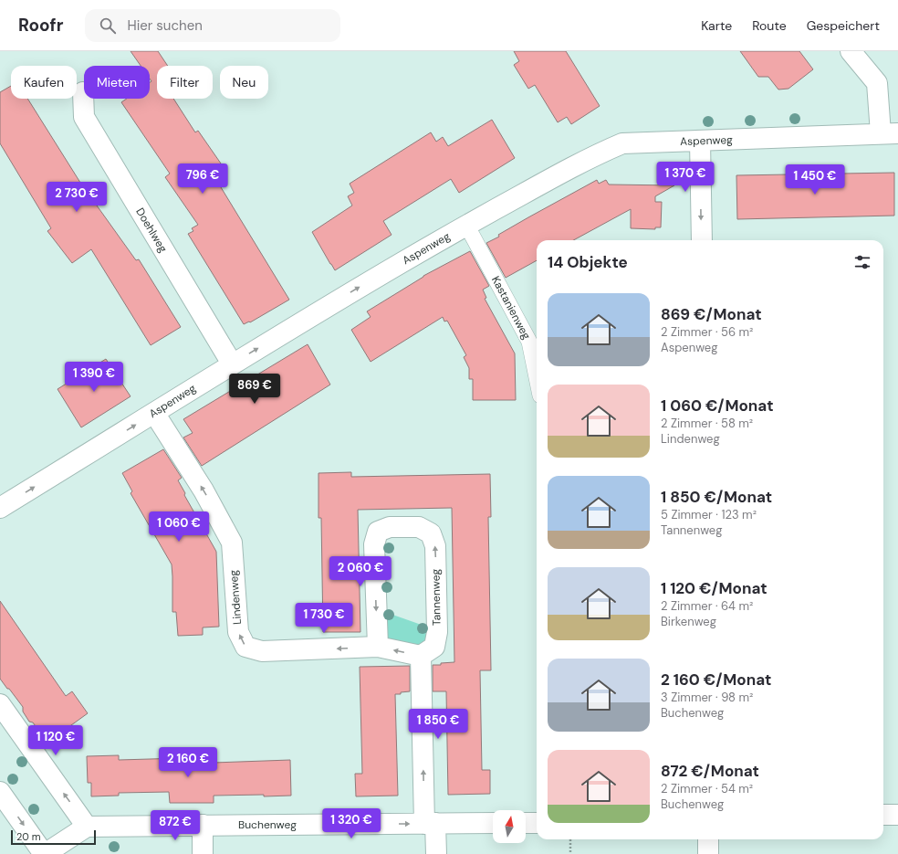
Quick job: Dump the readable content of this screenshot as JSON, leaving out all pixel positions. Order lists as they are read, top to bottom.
{
  "streets": {
    "street": [
      "Aspenweg",
      "Doehlweg",
      "Lindenweg",
      "Tannenweg",
      "Buchenweg"
    ],
    "lane": ["Kastanienweg"]
  },
  "crossings": [
    ["Aspenweg", "Doehlweg"],
    ["Aspenweg", "Kastanienweg"],
    ["Aspenweg", "Lindenweg"],
    ["Lindenweg", "Tannenweg"]
  ],
  "one_way": ["Aspenweg", "Lindenweg", "Buchenweg"],
  "scale_bar": "20 m",
  "north": "top",
  "page": {
    "header": "Roofr",
    "search": "Hier suchen",
    "nav": ["Karte", "Route", "Gespeichert"],
    "chip": [
      "Kaufen",
      "Mieten",
      "Filter",
      "Neu"
    ],
    "price": [
      "1 370 €",
      "796 €",
      "1 450 €",
      "2 730 €",
      "1 390 €",
      "869 €",
      "1 060 €",
      "2 060 €",
      "1 730 €",
      "1 850 €",
      "1 120 €",
      "2 160 €",
      "1 320 €",
      "872 €"
    ],
    "heading": "14 Objekte",
    "list": [
      {
        "name": "869 €/Monat",
        "note": "2 Zimmer · 56 m² · Aspenweg"
      },
      {
        "name": "1 060 €/Monat",
        "note": "2 Zimmer · 58 m² · Lindenweg"
      },
      {
        "name": "1 850 €/Monat",
        "note": "5 Zimmer · 123 m² · Tannenweg"
      },
      {
        "name": "1 120 €/Monat",
        "note": "2 Zimmer · 64 m² · Birkenweg"
      },
      {
        "name": "2 160 €/Monat",
        "note": "3 Zimmer · 98 m² · Buchenweg"
      },
      {
        "name": "872 €/Monat",
        "note": "2 Zimmer · 54 m² · Buchenweg"
      }
    ],
    "scale": "20 m"
  }
}
